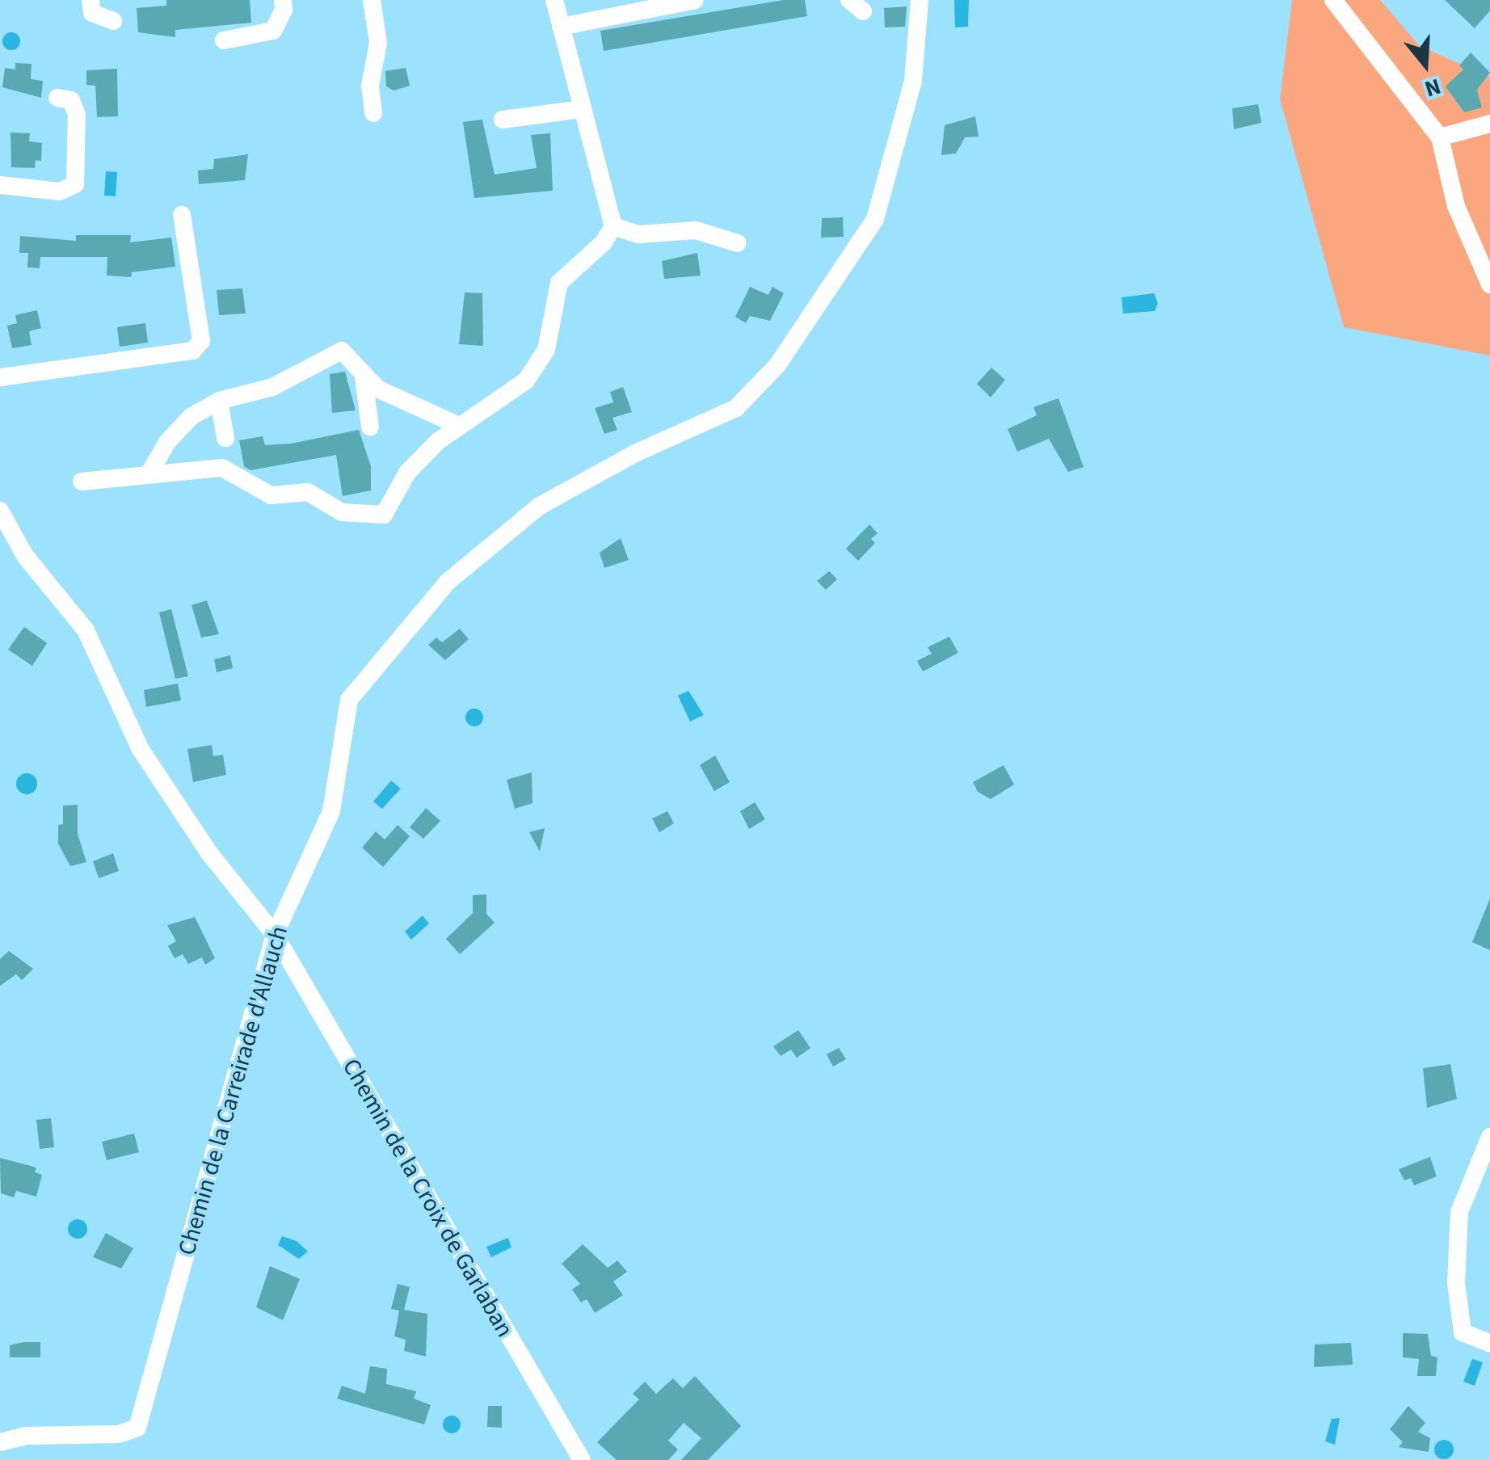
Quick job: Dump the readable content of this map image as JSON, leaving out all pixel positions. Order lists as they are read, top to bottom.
{
  "streets": {
    "street": ["Chemin de la Carreirade d'Allauch", "Chemin de la Croix de Garlaban"]
  },
  "crossings": [
    ["Chemin de la Carreirade d'Allauch", "Chemin de la Croix de Garlaban"]
  ],
  "north": "bottom"
}
